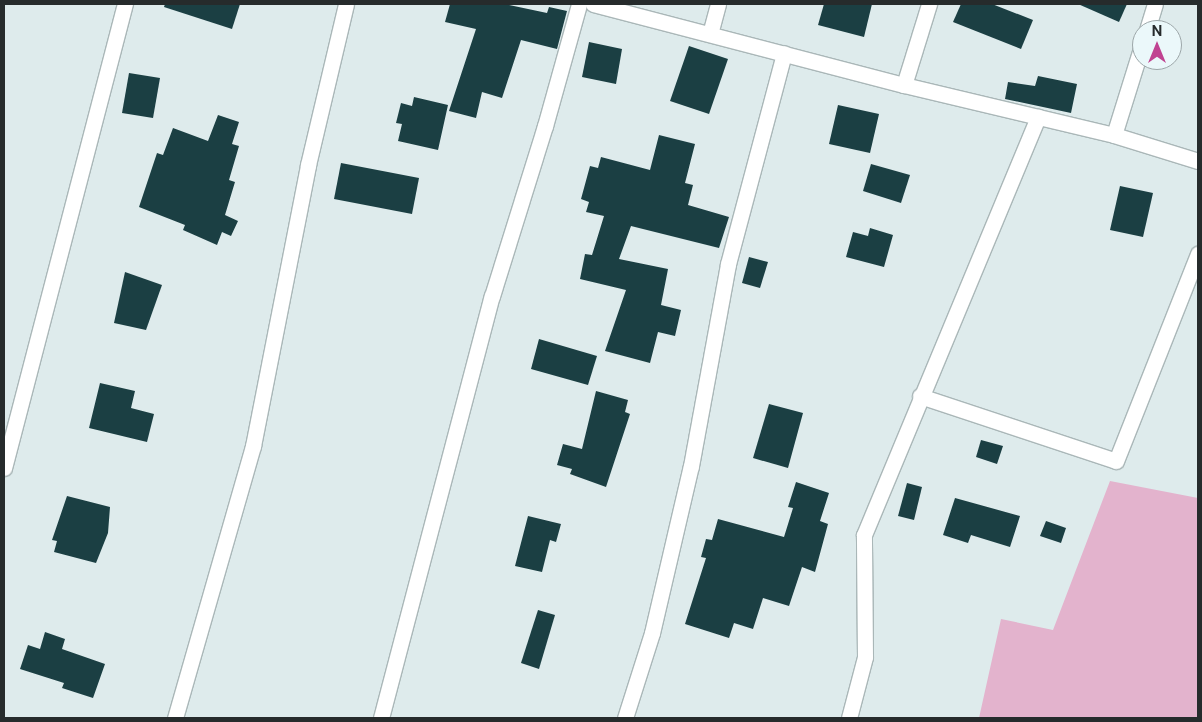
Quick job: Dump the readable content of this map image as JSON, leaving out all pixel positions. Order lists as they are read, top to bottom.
{
  "north": "top"
}
